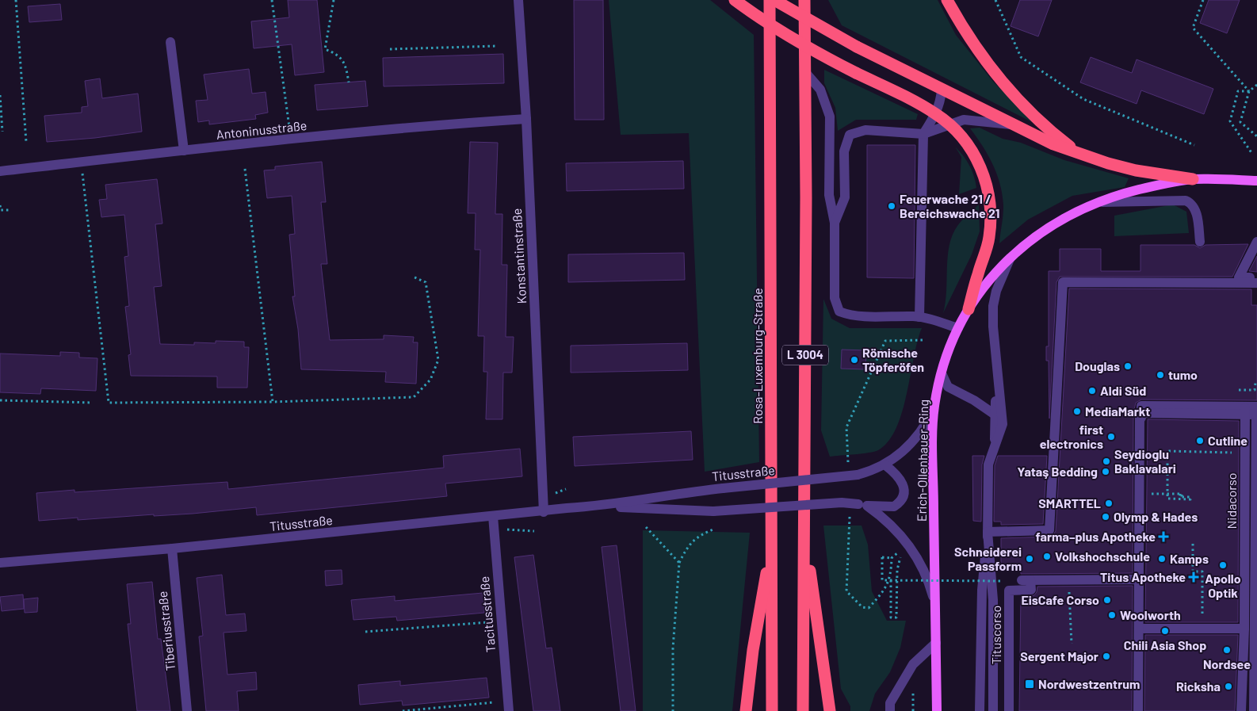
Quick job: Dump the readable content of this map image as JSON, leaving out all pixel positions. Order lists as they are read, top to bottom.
{
  "streets": {
    "highway": ["L 3004", "Rosa-Luxemburg-Straße"],
    "main road": ["Erich-Ollenhauer-Ring"],
    "street": [
      "Antoninusstraße",
      "Konstantinstraße",
      "Titusstraße",
      "Nidacorso",
      "Tacitusstraße",
      "Tiberiusstraße",
      "Tituscorso"
    ]
  },
  "crossings": [
    ["Antoninusstraße", "Konstantinstraße"],
    ["Konstantinstraße", "Titusstraße"],
    ["Erich-Ollenhauer-Ring", "Titusstraße"],
    ["Titusstraße", "Tacitusstraße"],
    ["Titusstraße", "Tiberiusstraße"]
  ],
  "places": {
    "other": [
      "Feuerwache 21 / Bereichswache 21",
      "Römische Töpferöfen",
      "Douglas",
      "tumo",
      "Aldi Süd",
      "MediaMarkt",
      "first electronics",
      "Cutline",
      "Seydioglu Baklavalari",
      "Yataş Bedding",
      "SMARTTEL",
      "Olymp & Hades",
      "Volkshochschule",
      "Schneiderei Passform",
      "Kamps",
      "Apollo Optik",
      "EisCafe Corso",
      "Woolworth",
      "Chili Asia Shop",
      "Nordsee",
      "Sergent Major",
      "Ricksha"
    ],
    "health": ["farma–plus Apotheke", "Titus Apotheke"],
    "transit": ["Nordwestzentrum"]
  }
}
